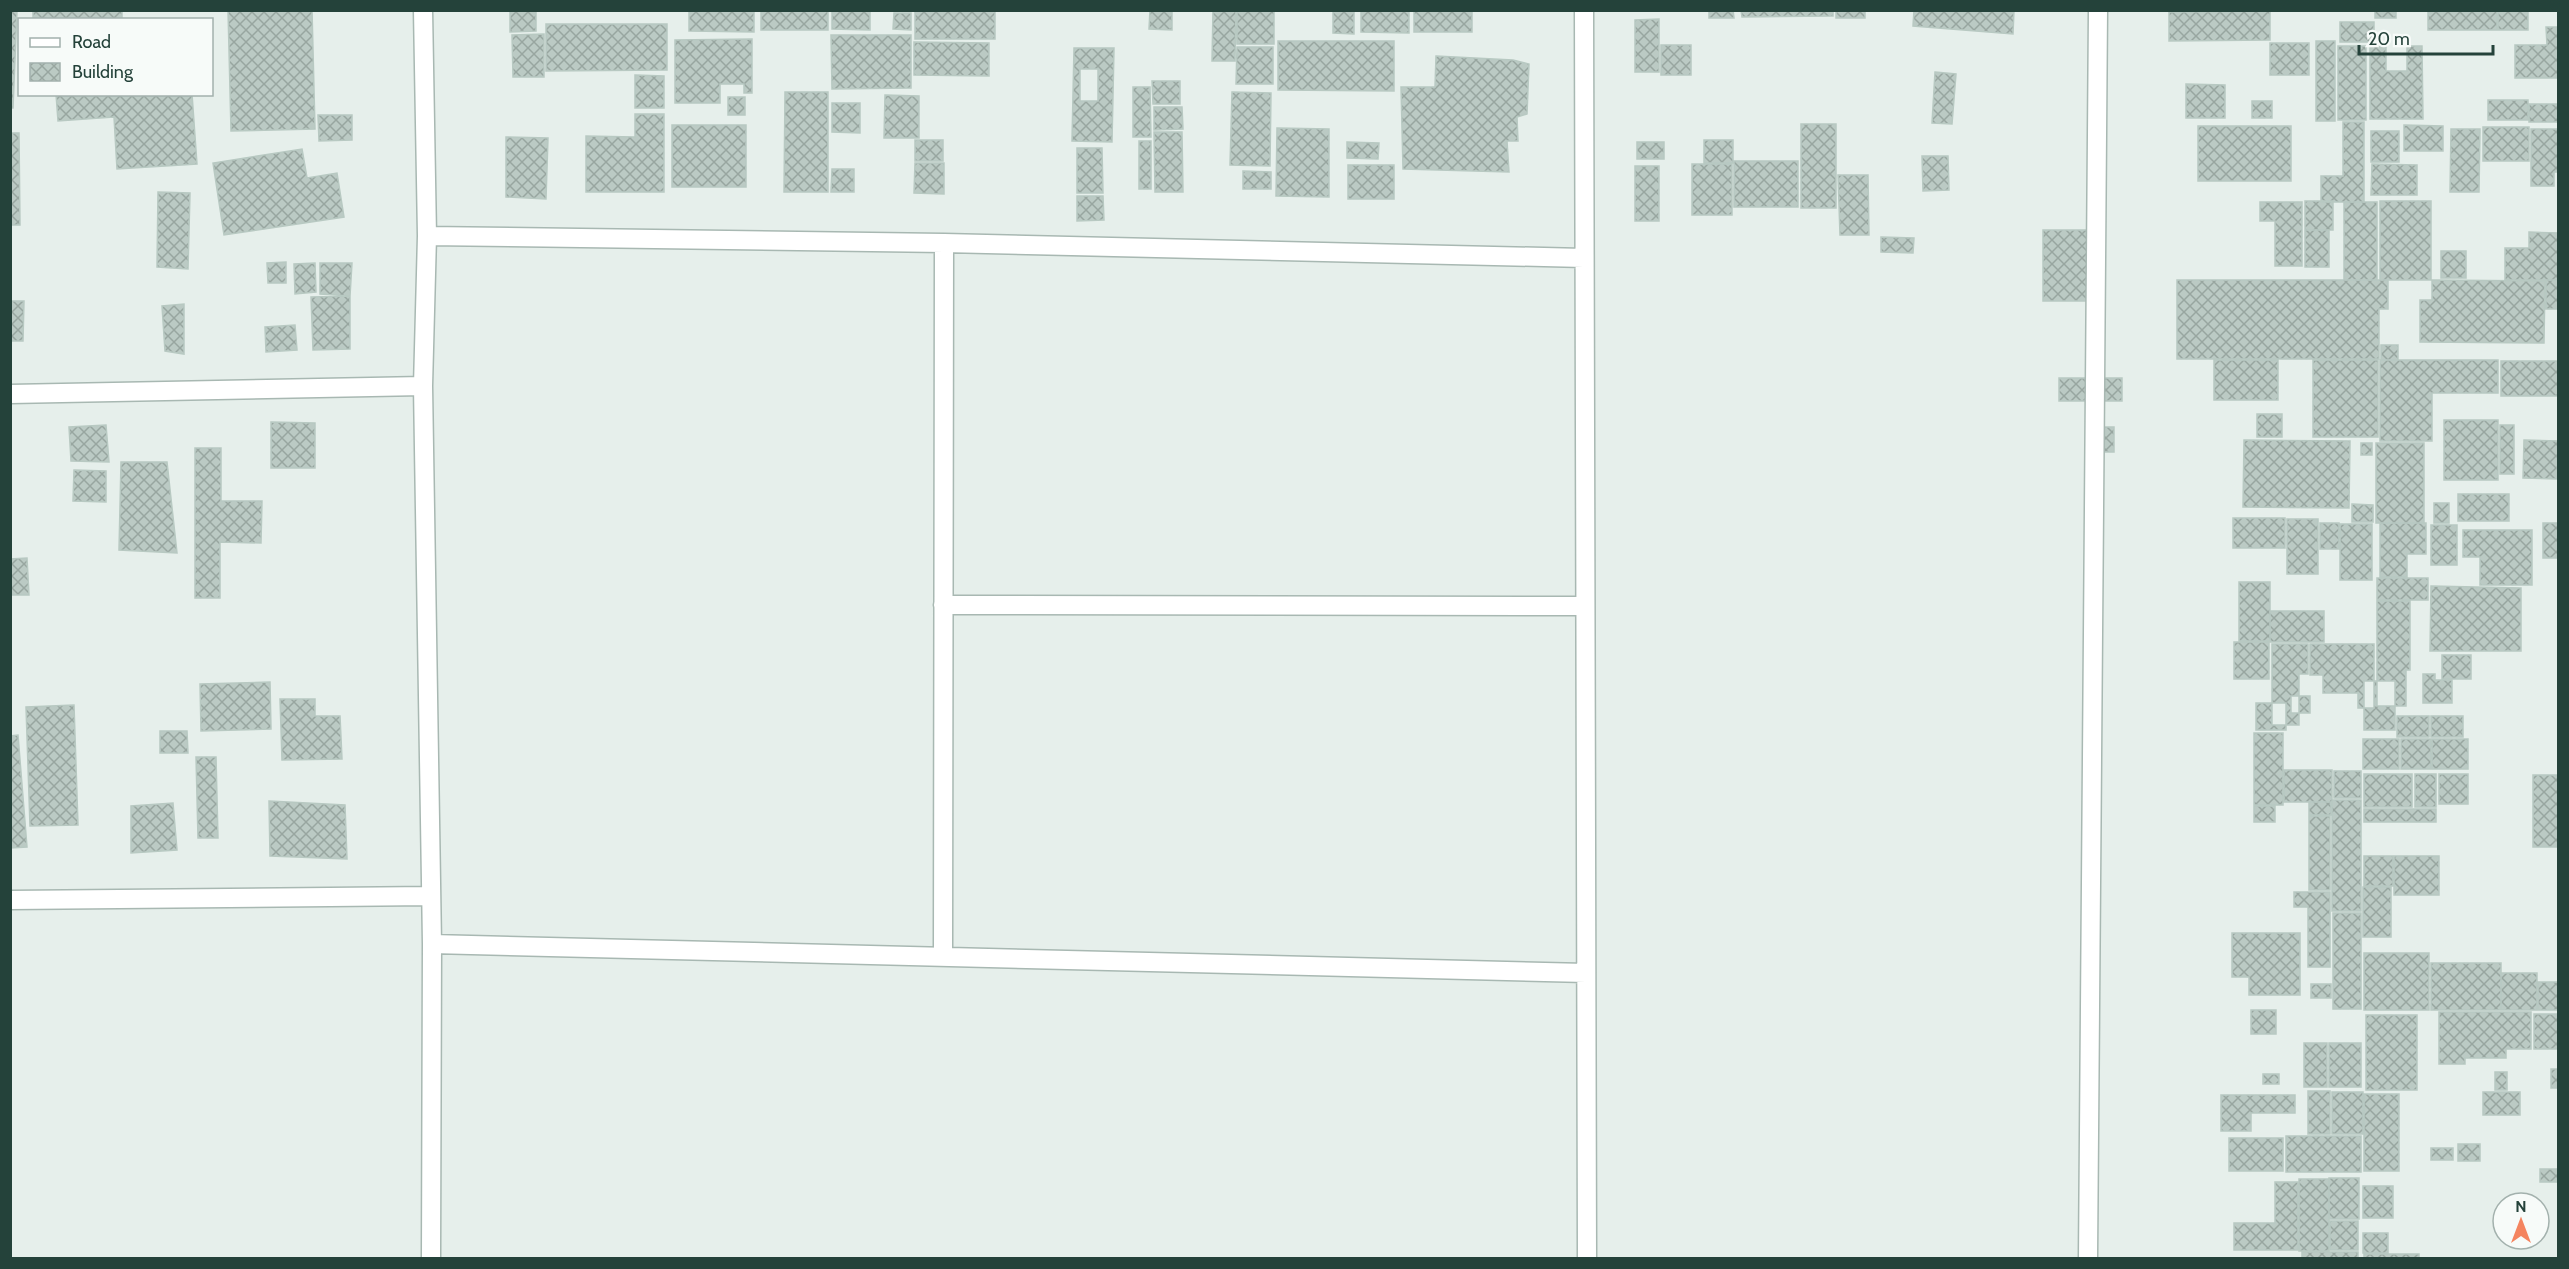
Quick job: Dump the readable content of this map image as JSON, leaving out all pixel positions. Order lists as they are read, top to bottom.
{
  "legend": ["Road", "Building"],
  "scale_bar": "20 m",
  "north": "top"
}
